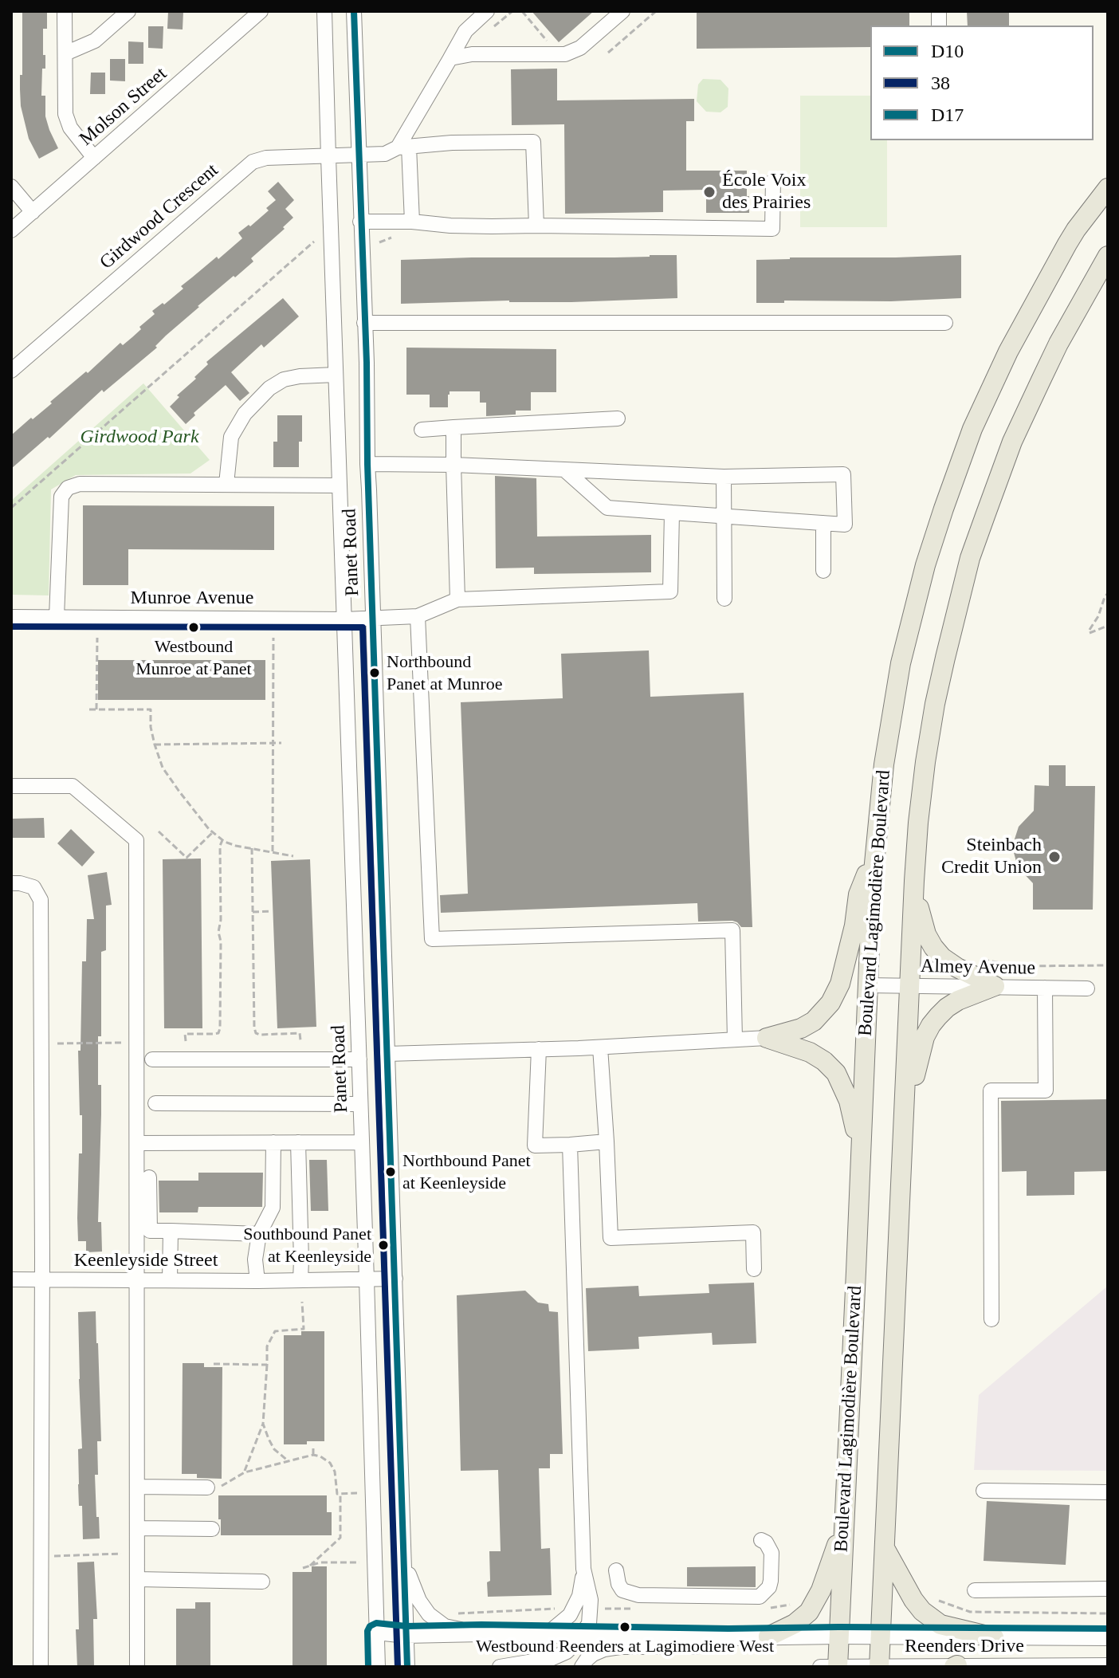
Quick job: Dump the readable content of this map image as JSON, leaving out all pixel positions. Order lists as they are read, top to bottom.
{
  "streets": {
    "main road": ["Boulevard Lagimodière Boulevard"],
    "street": [
      "Molson Street",
      "Girdwood Crescent",
      "Panet Road",
      "Munroe Avenue",
      "Almey Avenue",
      "Keenleyside Street",
      "Reenders Drive"
    ]
  },
  "crossings": [
    ["Girdwood Crescent", "Panet Road"],
    ["Panet Road", "Munroe Avenue"],
    ["Panet Road", "Keenleyside Street"],
    ["Panet Road", "Reenders Drive"],
    ["Boulevard Lagimodière Boulevard", "Almey Avenue"],
    ["Boulevard Lagimodière Boulevard", "Reenders Drive"]
  ],
  "parks": ["Girdwood Park"],
  "places": [
    "École Voix des Prairies",
    "Westbound Munroe at Panet",
    "Northbound Panet at Munroe",
    "Steinbach Credit Union",
    "Northbound Panet at Keenleyside",
    "Southbound Panet at Keenleyside",
    "Westbound Reenders at Lagimodiere West"
  ],
  "lines": ["transit line D10", "transit line 38", "transit line D17"],
  "legend": ["D10", "38", "D17"]
}
